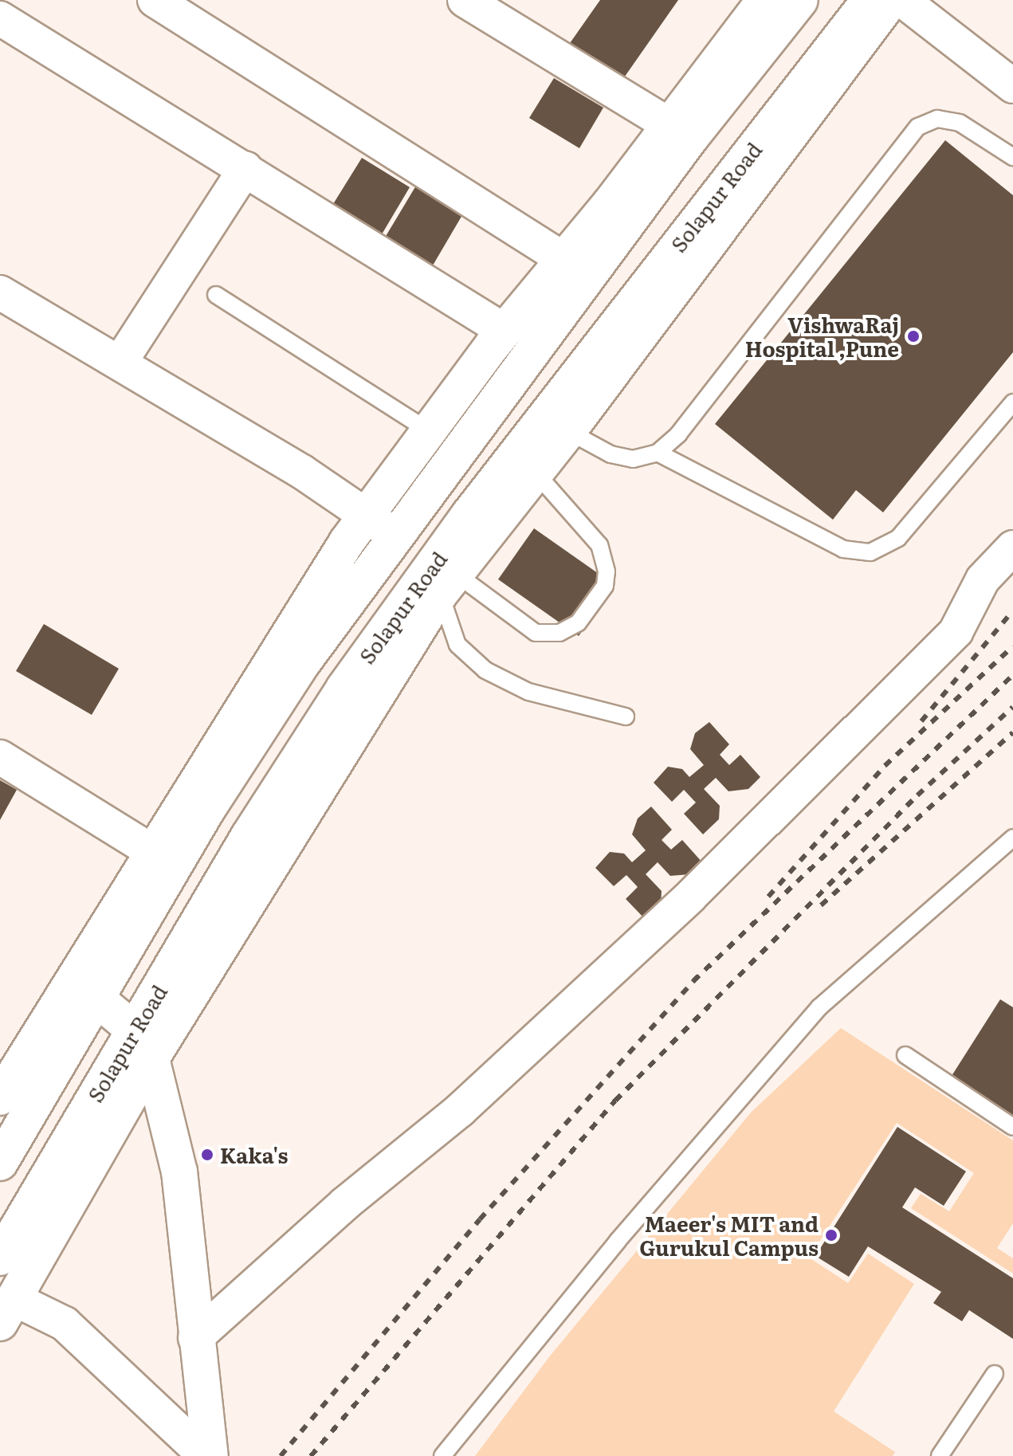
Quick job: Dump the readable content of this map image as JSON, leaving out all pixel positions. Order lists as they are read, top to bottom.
{
  "streets": {
    "main road": ["Solapur Road"]
  },
  "places": ["VishwaRaj Hospital ,Pune", "Kaka's", "Maeer's MIT and Gurukul Campus"]
}
